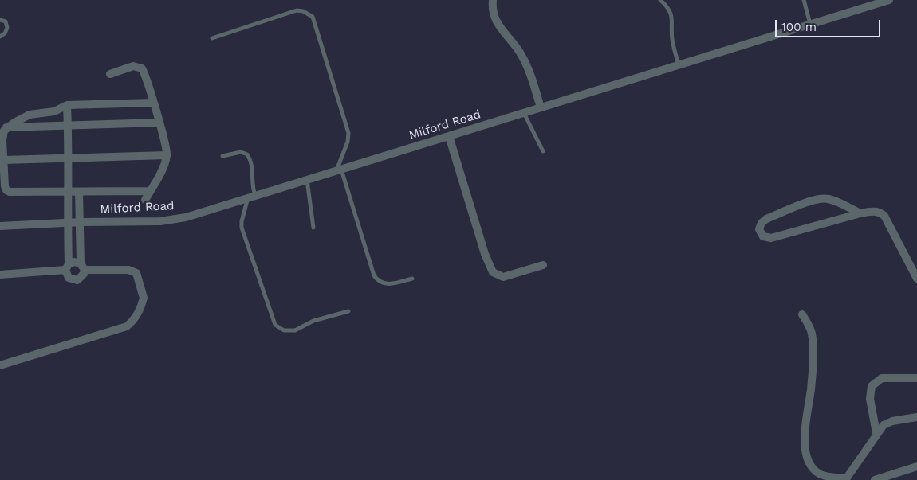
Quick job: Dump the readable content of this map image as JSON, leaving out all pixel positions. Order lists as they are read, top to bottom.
{
  "streets": {
    "street": ["Milford Road"]
  },
  "scale_bar": "100 m"
}
